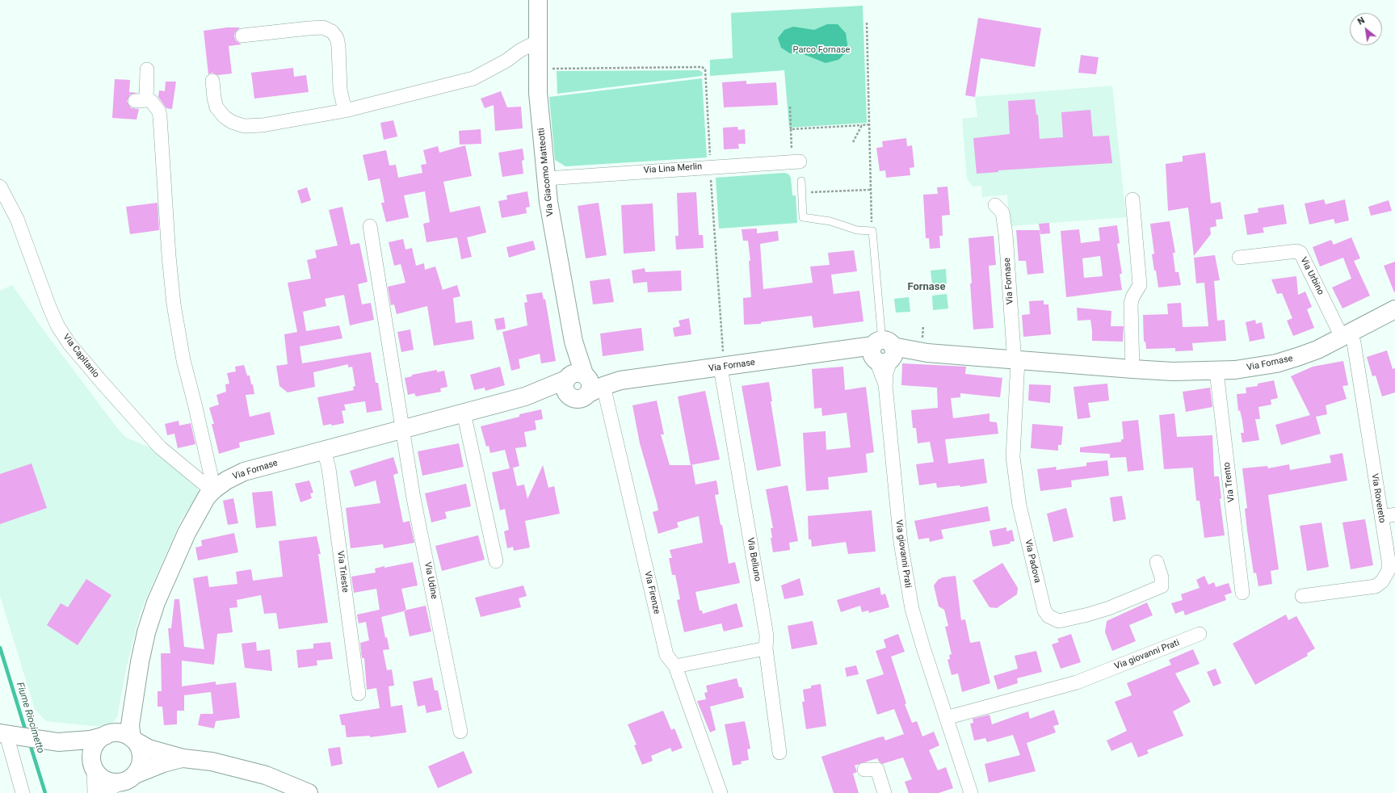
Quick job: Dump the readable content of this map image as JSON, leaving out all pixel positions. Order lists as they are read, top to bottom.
{
  "streets": {
    "street": [
      "Via Lina Merlin",
      "Via Giacomo Matteotti",
      "Via Urbino",
      "Via Fornase",
      "Via Capitanio",
      "Via Trento",
      "Via Rovereto",
      "Via giovanni Prati",
      "Via Belluno",
      "Via Padova",
      "Via Trieste",
      "Via Udine",
      "Via Firenze"
    ]
  },
  "crossings": [
    ["Via Lina Merlin", "Via Giacomo Matteotti"],
    ["Via Giacomo Matteotti", "Via Fornase"],
    ["Via Giacomo Matteotti", "Via Firenze"],
    ["Via Urbino", "Via Fornase"],
    ["Via Urbino", "Via Rovereto"],
    ["Via Fornase", "Via Capitanio"],
    ["Via Fornase", "Via Trento"],
    ["Via Fornase", "Via Rovereto"],
    ["Via Fornase", "Via giovanni Prati"],
    ["Via Fornase", "Via Belluno"],
    ["Via Fornase", "Via Padova"],
    ["Via Fornase", "Via Trieste"],
    ["Via Fornase", "Via Udine"],
    ["Via Fornase", "Via Firenze"]
  ],
  "districts": ["Fornase"],
  "water": ["Fiume Riocimetto"],
  "parks": ["Parco Fornase"],
  "north": "top left"
}
